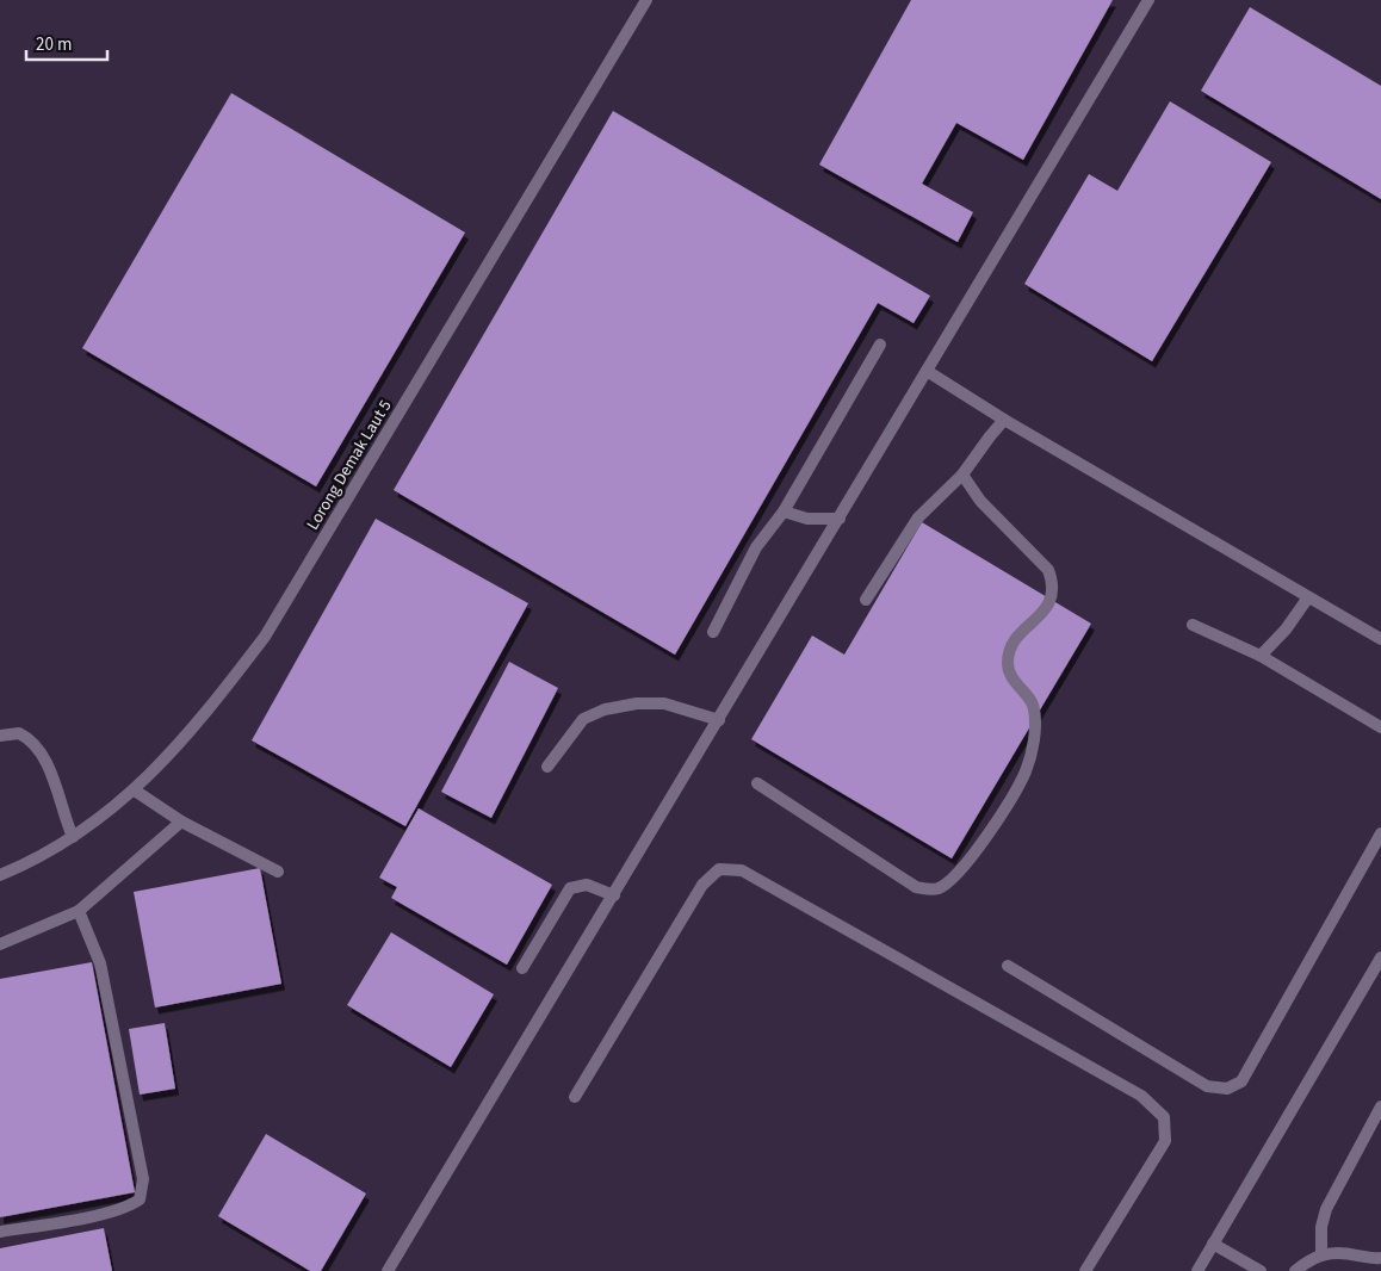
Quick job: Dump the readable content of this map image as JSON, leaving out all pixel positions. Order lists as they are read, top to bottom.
{
  "streets": {
    "street": ["Lorong Demak Laut 5"]
  },
  "scale_bar": "20 m"
}
